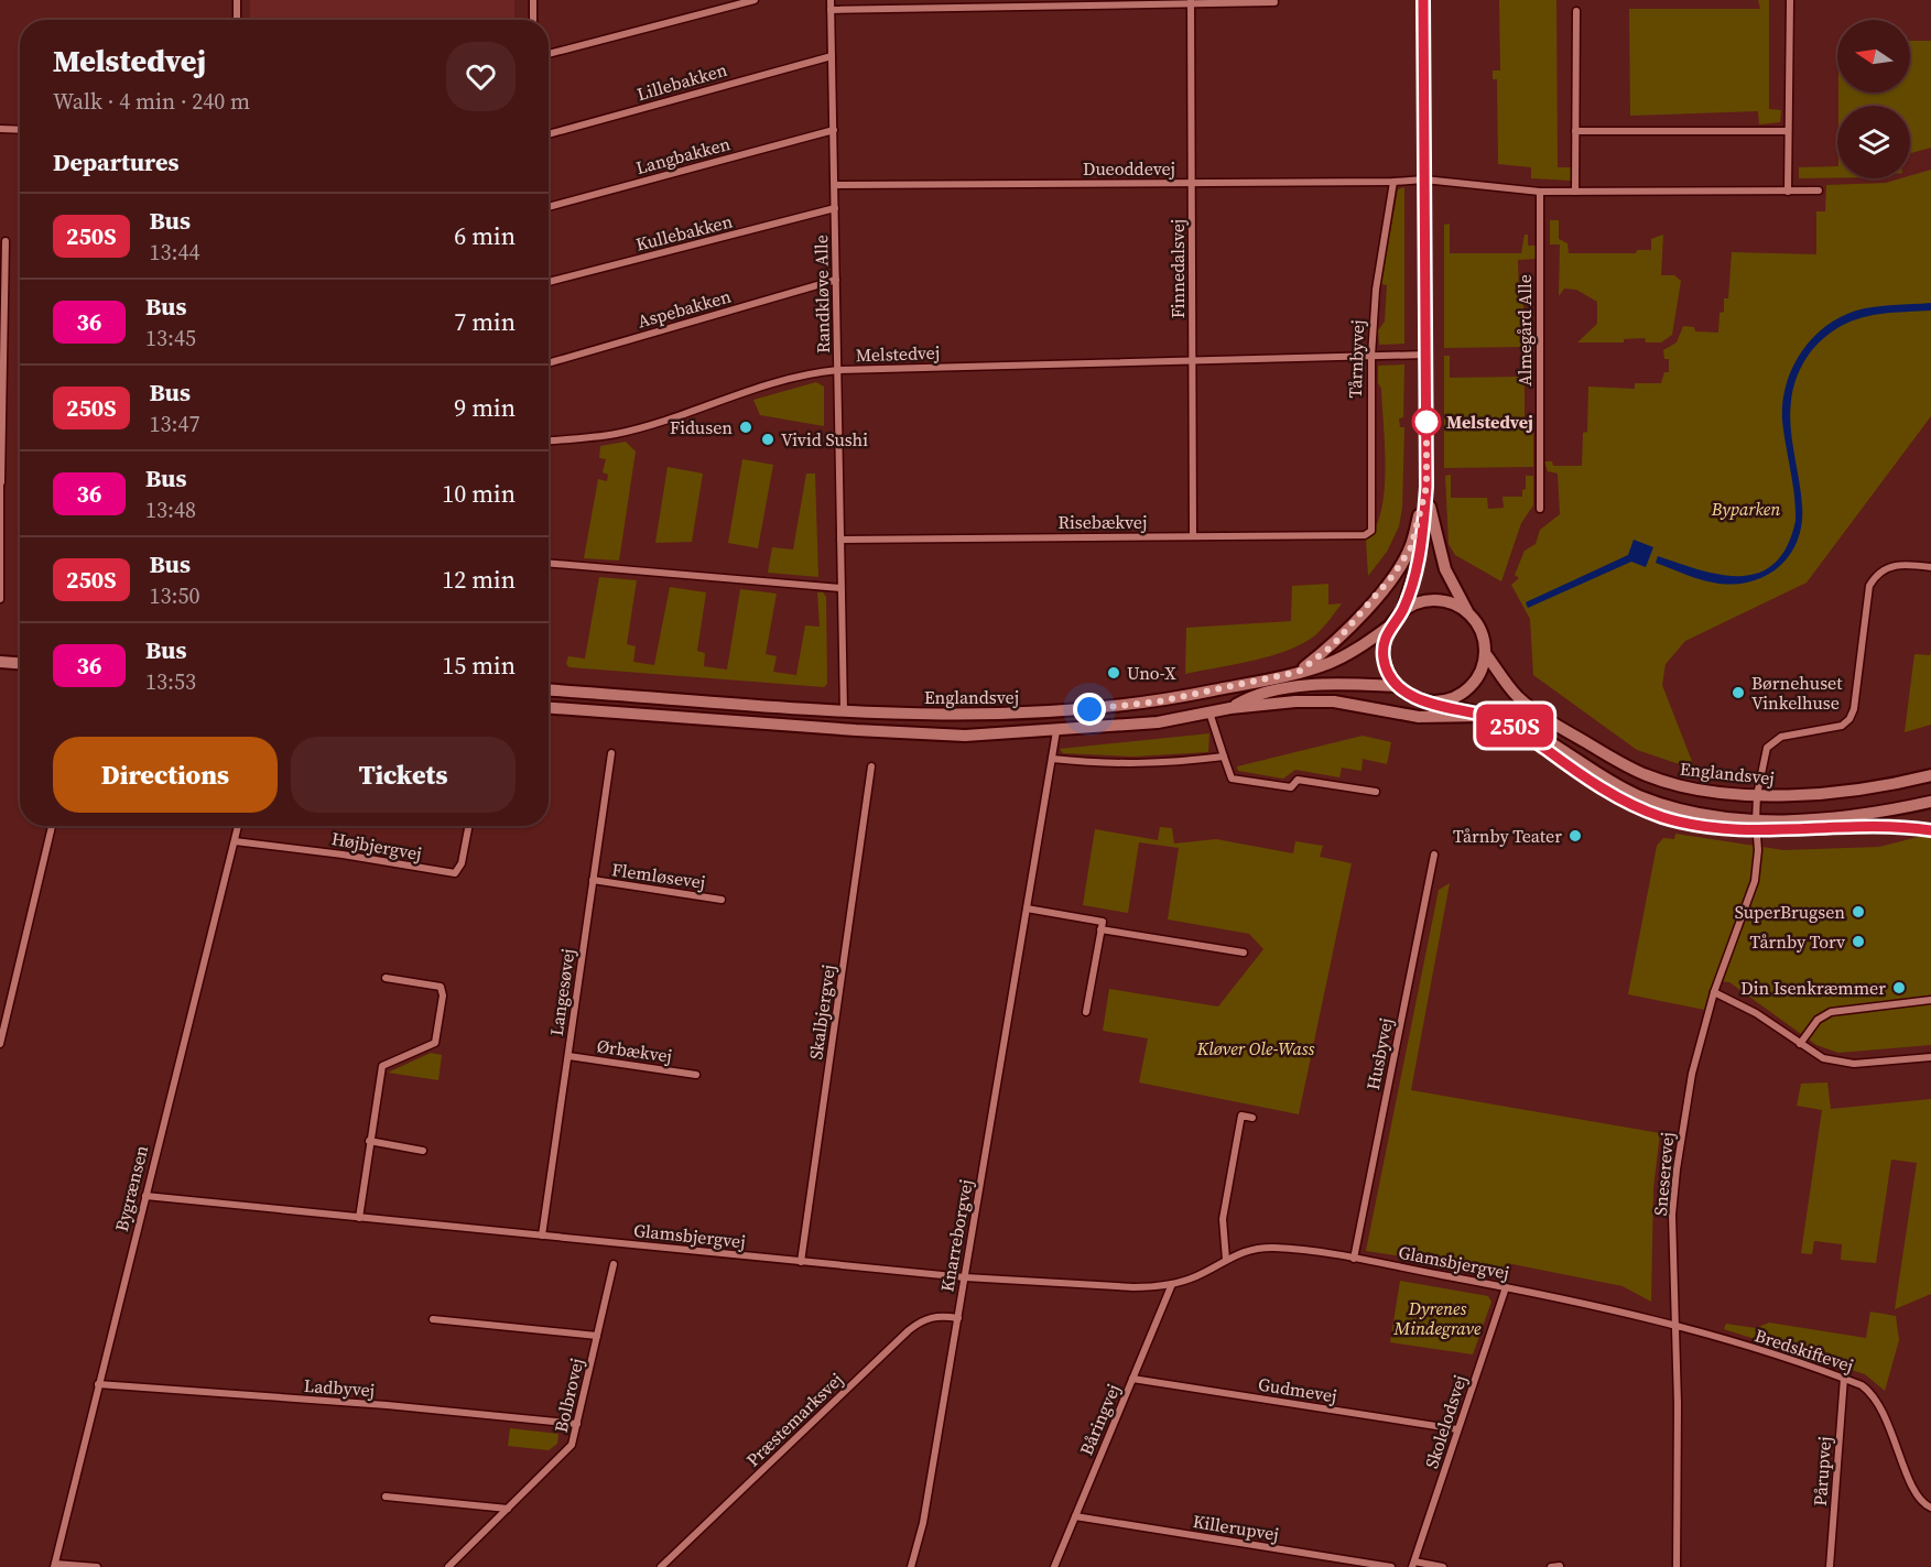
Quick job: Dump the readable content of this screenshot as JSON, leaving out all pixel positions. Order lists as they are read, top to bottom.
{
  "streets": {
    "street": [
      "Lillebakken",
      "Langbakken",
      "Dueoddevej",
      "Kullebakken",
      "Finnedalsvej",
      "Randkløve Alle",
      "Aspebakken",
      "Almegård Alle",
      "Melstedvej",
      "Tårnbyvej",
      "Risebækvej",
      "Englandsvej",
      "Højbjergvej",
      "Flemløsevej",
      "Langesøvej",
      "Skalbjergvej",
      "Ørbækvej",
      "Husbyvej",
      "Sneserevej",
      "Bygrænsen",
      "Glamsbjergvej",
      "Knarreborgvej",
      "Bredskiftevej",
      "Ladbyvej",
      "Gudmevej",
      "Bolbrovej",
      "Præstemarksvej",
      "Båringvej",
      "Skolelodsvej",
      "Pårupvej",
      "Killerupvej"
    ]
  },
  "crossings": [
    ["Lillebakken", "Randkløve Alle"],
    ["Langbakken", "Randkløve Alle"],
    ["Dueoddevej", "Finnedalsvej"],
    ["Dueoddevej", "Randkløve Alle"],
    ["Dueoddevej", "Tårnbyvej"],
    ["Kullebakken", "Randkløve Alle"],
    ["Finnedalsvej", "Melstedvej"],
    ["Finnedalsvej", "Risebækvej"],
    ["Randkløve Alle", "Aspebakken"],
    ["Randkløve Alle", "Melstedvej"],
    ["Randkløve Alle", "Risebækvej"],
    ["Randkløve Alle", "Englandsvej"],
    ["Melstedvej", "Tårnbyvej"],
    ["Tårnbyvej", "Risebækvej"],
    ["Englandsvej", "Sneserevej"],
    ["Englandsvej", "Knarreborgvej"],
    ["Højbjergvej", "Bygrænsen"],
    ["Flemløsevej", "Langesøvej"],
    ["Langesøvej", "Ørbækvej"],
    ["Langesøvej", "Glamsbjergvej"],
    ["Skalbjergvej", "Glamsbjergvej"],
    ["Husbyvej", "Glamsbjergvej"],
    ["Sneserevej", "Glamsbjergvej"],
    ["Sneserevej", "Bredskiftevej"],
    ["Bygrænsen", "Glamsbjergvej"],
    ["Bygrænsen", "Ladbyvej"],
    ["Glamsbjergvej", "Knarreborgvej"],
    ["Glamsbjergvej", "Bredskiftevej"],
    ["Glamsbjergvej", "Båringvej"],
    ["Glamsbjergvej", "Skolelodsvej"],
    ["Knarreborgvej", "Præstemarksvej"],
    ["Bredskiftevej", "Pårupvej"],
    ["Ladbyvej", "Bolbrovej"],
    ["Gudmevej", "Båringvej"],
    ["Gudmevej", "Skolelodsvej"],
    ["Båringvej", "Killerupvej"]
  ],
  "parks": ["Byparken", "Kløver Ole-Wass", "Dyrenes Mindegrave"],
  "places": [
    "Melstedvej",
    "Fidusen",
    "Vivid Sushi",
    "Uno-X",
    "Børnehuset Vinkelhuse",
    "Tårnby Teater",
    "SuperBrugsen",
    "Tårnby Torv",
    "Din Isenkræmmer"
  ],
  "lines": ["bus line 250S"],
  "north": "left",
  "page": {
    "on_map": "250S",
    "heading": [
      ["Melstedvej", "Walk · 4 min · 240 m"],
      "Departures"
    ],
    "list": [
      {
        "mark": "250S",
        "name": "Bus",
        "note": "13:44",
        "value": "6 min"
      },
      {
        "mark": "36",
        "name": "Bus",
        "note": "13:45",
        "value": "7 min"
      },
      {
        "mark": "250S",
        "name": "Bus",
        "note": "13:47",
        "value": "9 min"
      },
      {
        "mark": "36",
        "name": "Bus",
        "note": "13:48",
        "value": "10 min"
      },
      {
        "mark": "250S",
        "name": "Bus",
        "note": "13:50",
        "value": "12 min"
      },
      {
        "mark": "36",
        "name": "Bus",
        "note": "13:53",
        "value": "15 min"
      }
    ],
    "buttons": ["Directions", "Tickets"]
  }
}
